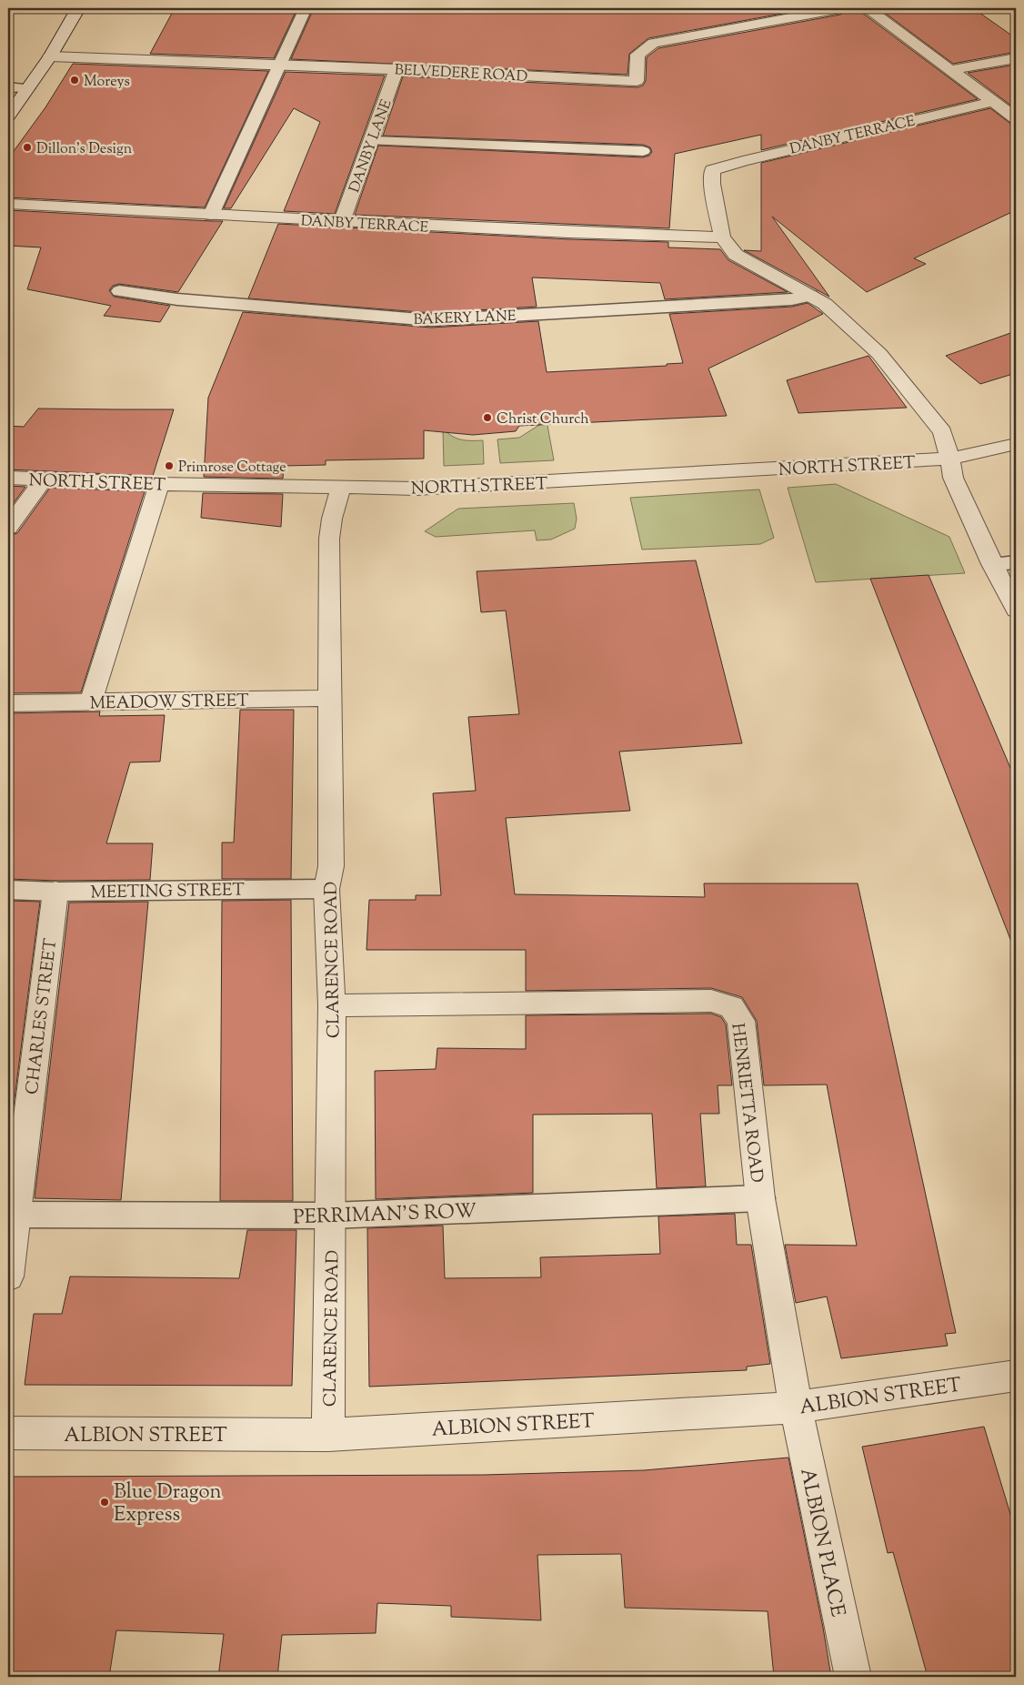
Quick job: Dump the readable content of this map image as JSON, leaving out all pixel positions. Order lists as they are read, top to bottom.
{
  "streets": {
    "street": [
      "BELVEDERE ROAD",
      "DANBY TERRACE",
      "DANBY LANE",
      "NORTH STREET",
      "MEADOW STREET",
      "CLARENCE ROAD",
      "CHARLES STREET",
      "HENRIETTA ROAD",
      "ALBION STREET",
      "ALBION PLACE"
    ],
    "lane": ["BAKERY LANE", "MEETING STREET", "PERRIMAN'S ROW"]
  },
  "crossings": [
    ["BELVEDERE ROAD", "DANBY LANE"],
    ["DANBY TERRACE", "DANBY LANE"],
    ["NORTH STREET", "CLARENCE ROAD"],
    ["MEADOW STREET", "CLARENCE ROAD"],
    ["MEETING STREET", "CLARENCE ROAD"],
    ["MEETING STREET", "CHARLES STREET"],
    ["CLARENCE ROAD", "HENRIETTA ROAD"],
    ["CLARENCE ROAD", "PERRIMAN'S ROW"],
    ["CLARENCE ROAD", "ALBION STREET"],
    ["CHARLES STREET", "PERRIMAN'S ROW"],
    ["HENRIETTA ROAD", "PERRIMAN'S ROW"],
    ["HENRIETTA ROAD", "ALBION STREET"],
    ["HENRIETTA ROAD", "ALBION PLACE"],
    ["ALBION STREET", "ALBION PLACE"]
  ],
  "places": [
    "Moreys",
    "Dillon's Design",
    "Christ Church",
    "Primrose Cottage",
    "Blue Dragon Express"
  ]
}
